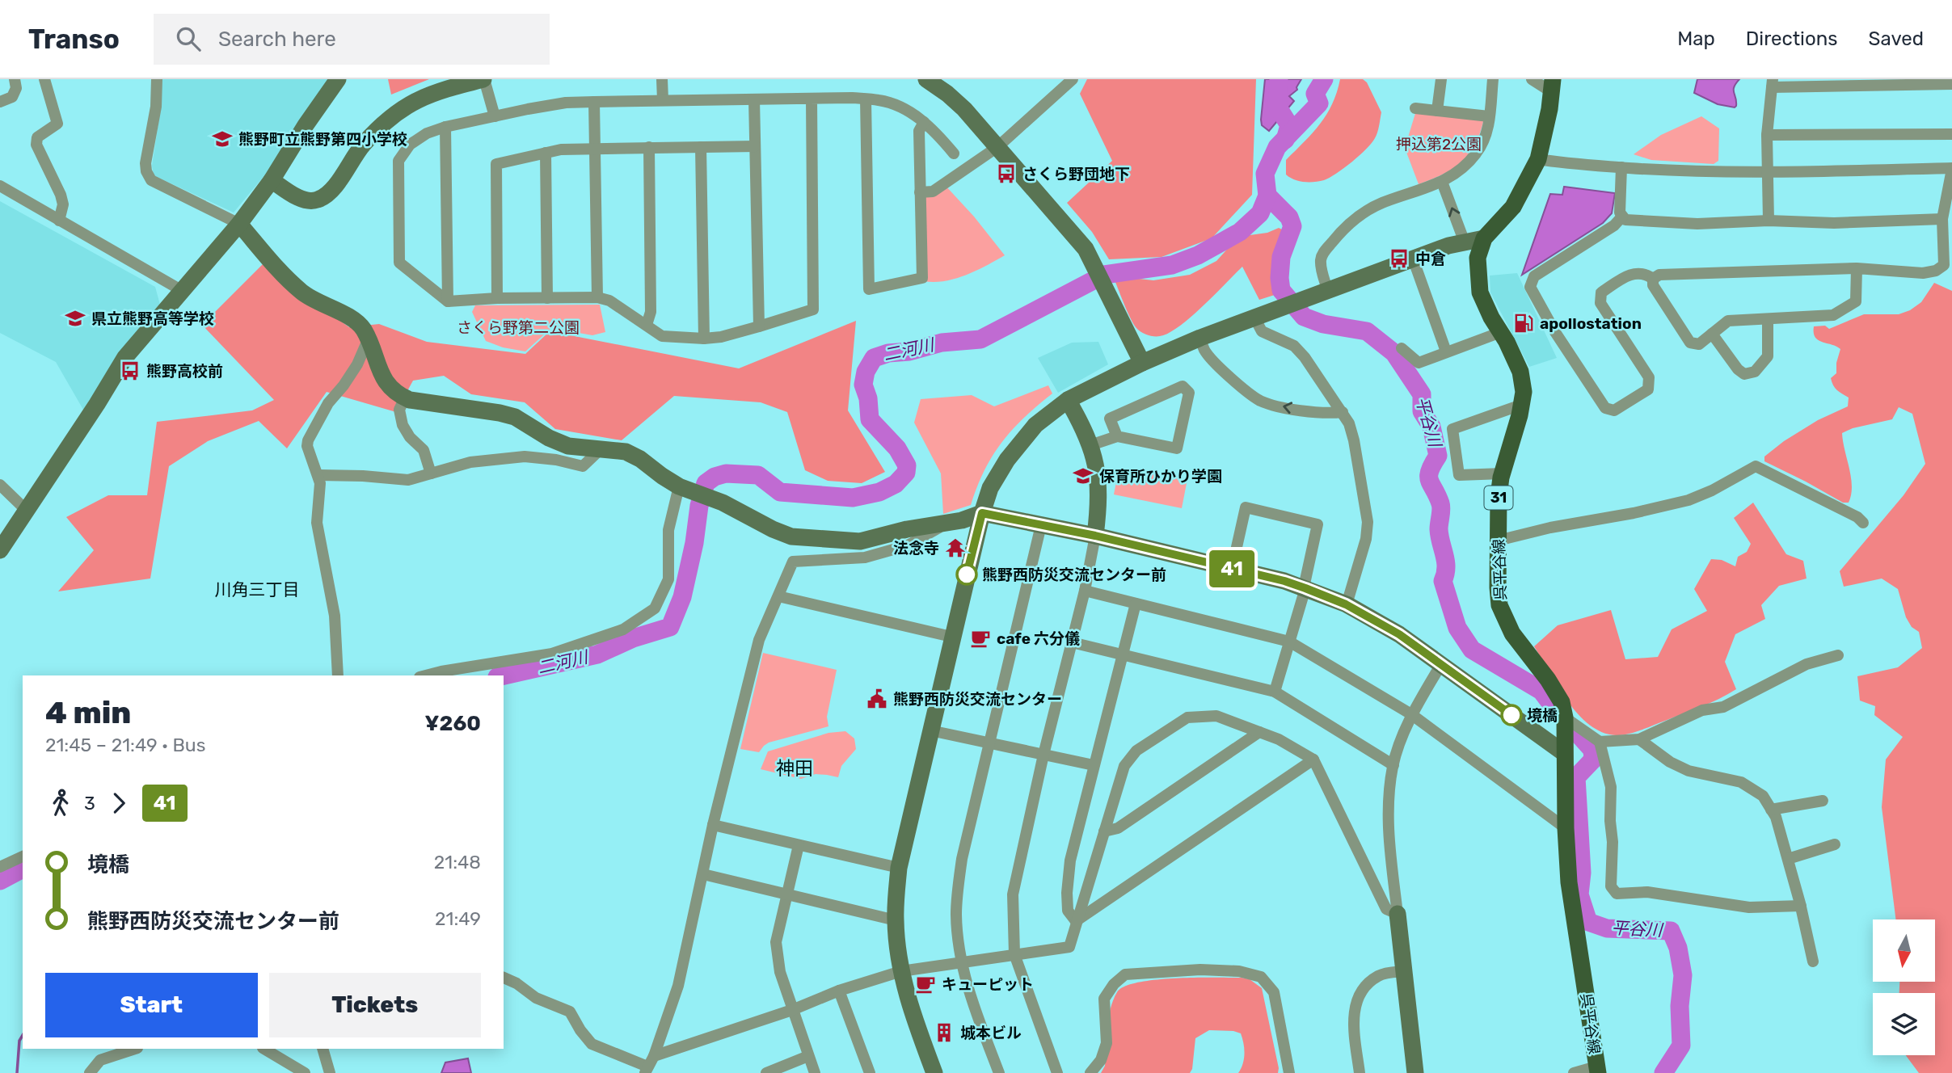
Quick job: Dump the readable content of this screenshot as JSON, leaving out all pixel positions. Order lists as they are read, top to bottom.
{
  "streets": {
    "main road": ["31", "呉平谷線"]
  },
  "districts": ["川角三丁目", "神田"],
  "water": ["二河川", "平谷川"],
  "parks": ["押込第2公園", "さくら野第二公園"],
  "places": {
    "school or university": ["熊野町立熊野第四小学校", "県立熊野高等学校", "保育所ひかり学園"],
    "bus stop": ["さくら野団地下", "中倉", "熊野高校前"],
    "fuel station": ["apollostation"],
    "temple": ["法念寺"],
    "other": ["熊野西防災交流センター前", "境橋"],
    "cafe": ["cafe 六分儀", "キューピット"],
    "public building": ["熊野西防災交流センター"],
    "building": ["城本ビル"]
  },
  "lines": ["bus line 41"],
  "north": "bottom",
  "page": {
    "header": "Transo",
    "search": "Search here",
    "nav": ["Map", "Directions", "Saved"],
    "on_map": "41",
    "heading": ["4 min", "21:45 – 21:49 · Bus", "¥260"],
    "legs": ["3", "41"],
    "list": [
      {
        "name": "境橋",
        "value": "21:48"
      },
      {
        "name": "熊野西防災交流センター前",
        "value": "21:49"
      }
    ],
    "buttons": ["Start", "Tickets"]
  }
}
